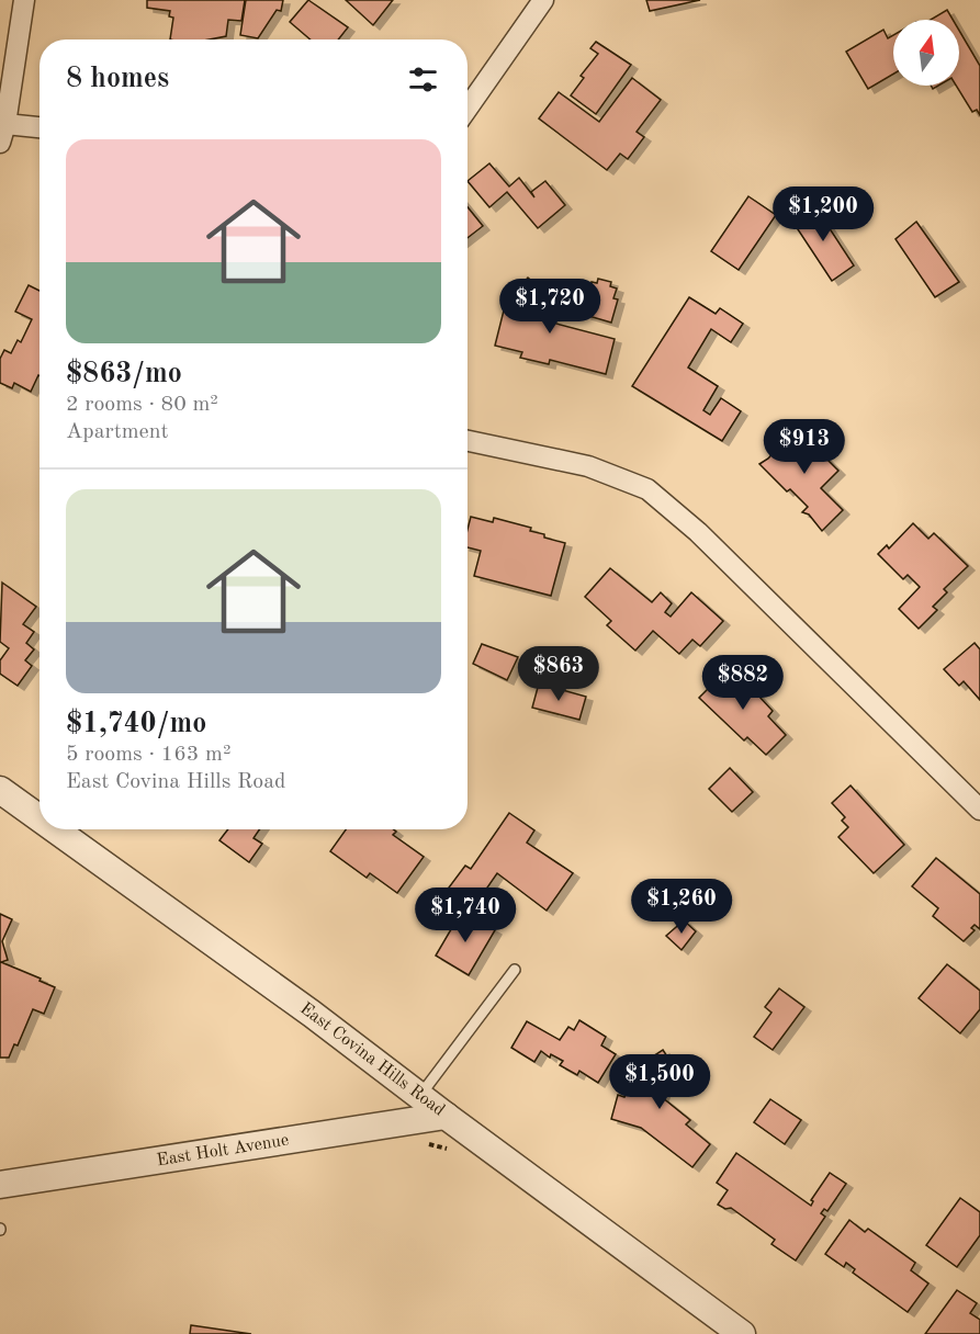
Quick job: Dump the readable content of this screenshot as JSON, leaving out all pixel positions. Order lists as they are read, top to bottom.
{
  "streets": {
    "street": ["East Covina Hills Road", "East Holt Avenue"]
  },
  "crossings": [
    ["East Covina Hills Road", "East Holt Avenue"]
  ],
  "north": "top",
  "page": {
    "heading": "8 homes",
    "list": [
      {
        "name": "$863/mo",
        "note": "2 rooms · 80 m² · Apartment"
      },
      {
        "name": "$1,740/mo",
        "note": "5 rooms · 163 m² · East Covina Hills Road"
      }
    ],
    "price": [
      "$1,200",
      "$1,720",
      "$913",
      "$863",
      "$882",
      "$1,260",
      "$1,740",
      "$1,500"
    ]
  }
}
